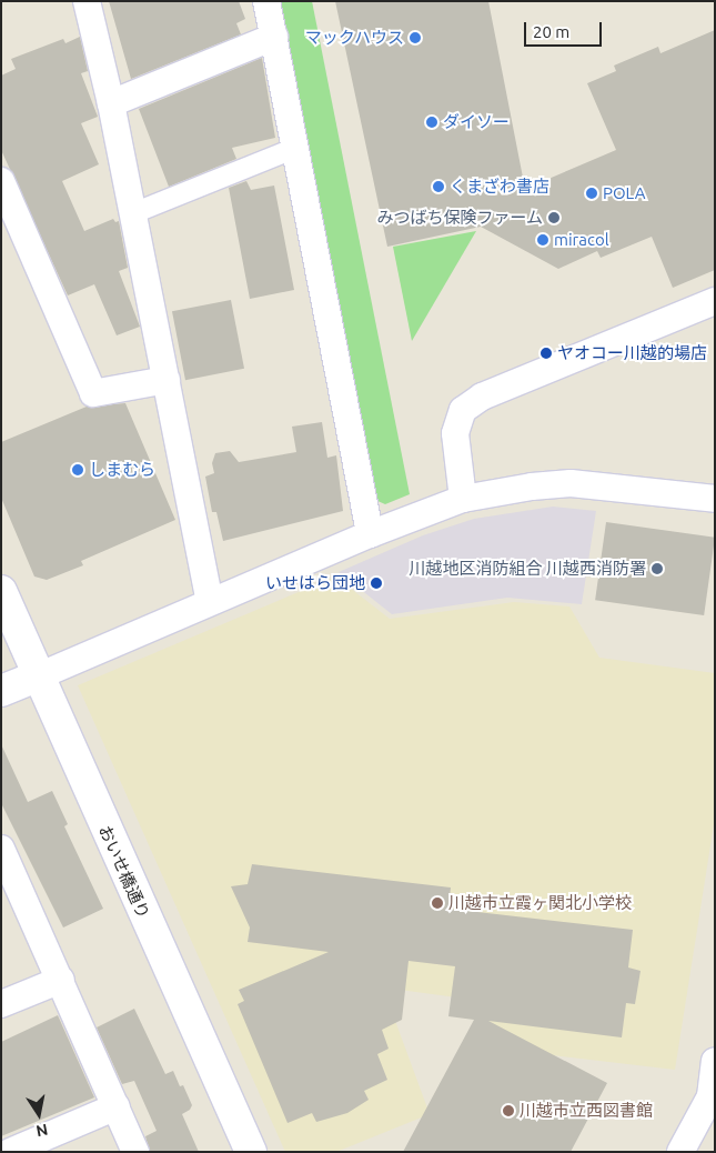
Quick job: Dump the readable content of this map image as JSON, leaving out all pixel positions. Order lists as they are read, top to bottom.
{
  "streets": {
    "street": ["おいせ橋通り"]
  },
  "places": [
    "マックハウス",
    "ダイソー",
    "くまざわ書店",
    "POLA",
    "みつばち保険ファーム",
    "miracol",
    "ヤオコー川越的場店",
    "しまむら",
    "川越地区消防組合 川越西消防署",
    "いせはら団地",
    "川越市立霞ヶ関北小学校",
    "川越市立西図書館"
  ],
  "scale_bar": "20 m",
  "north": "bottom"
}
